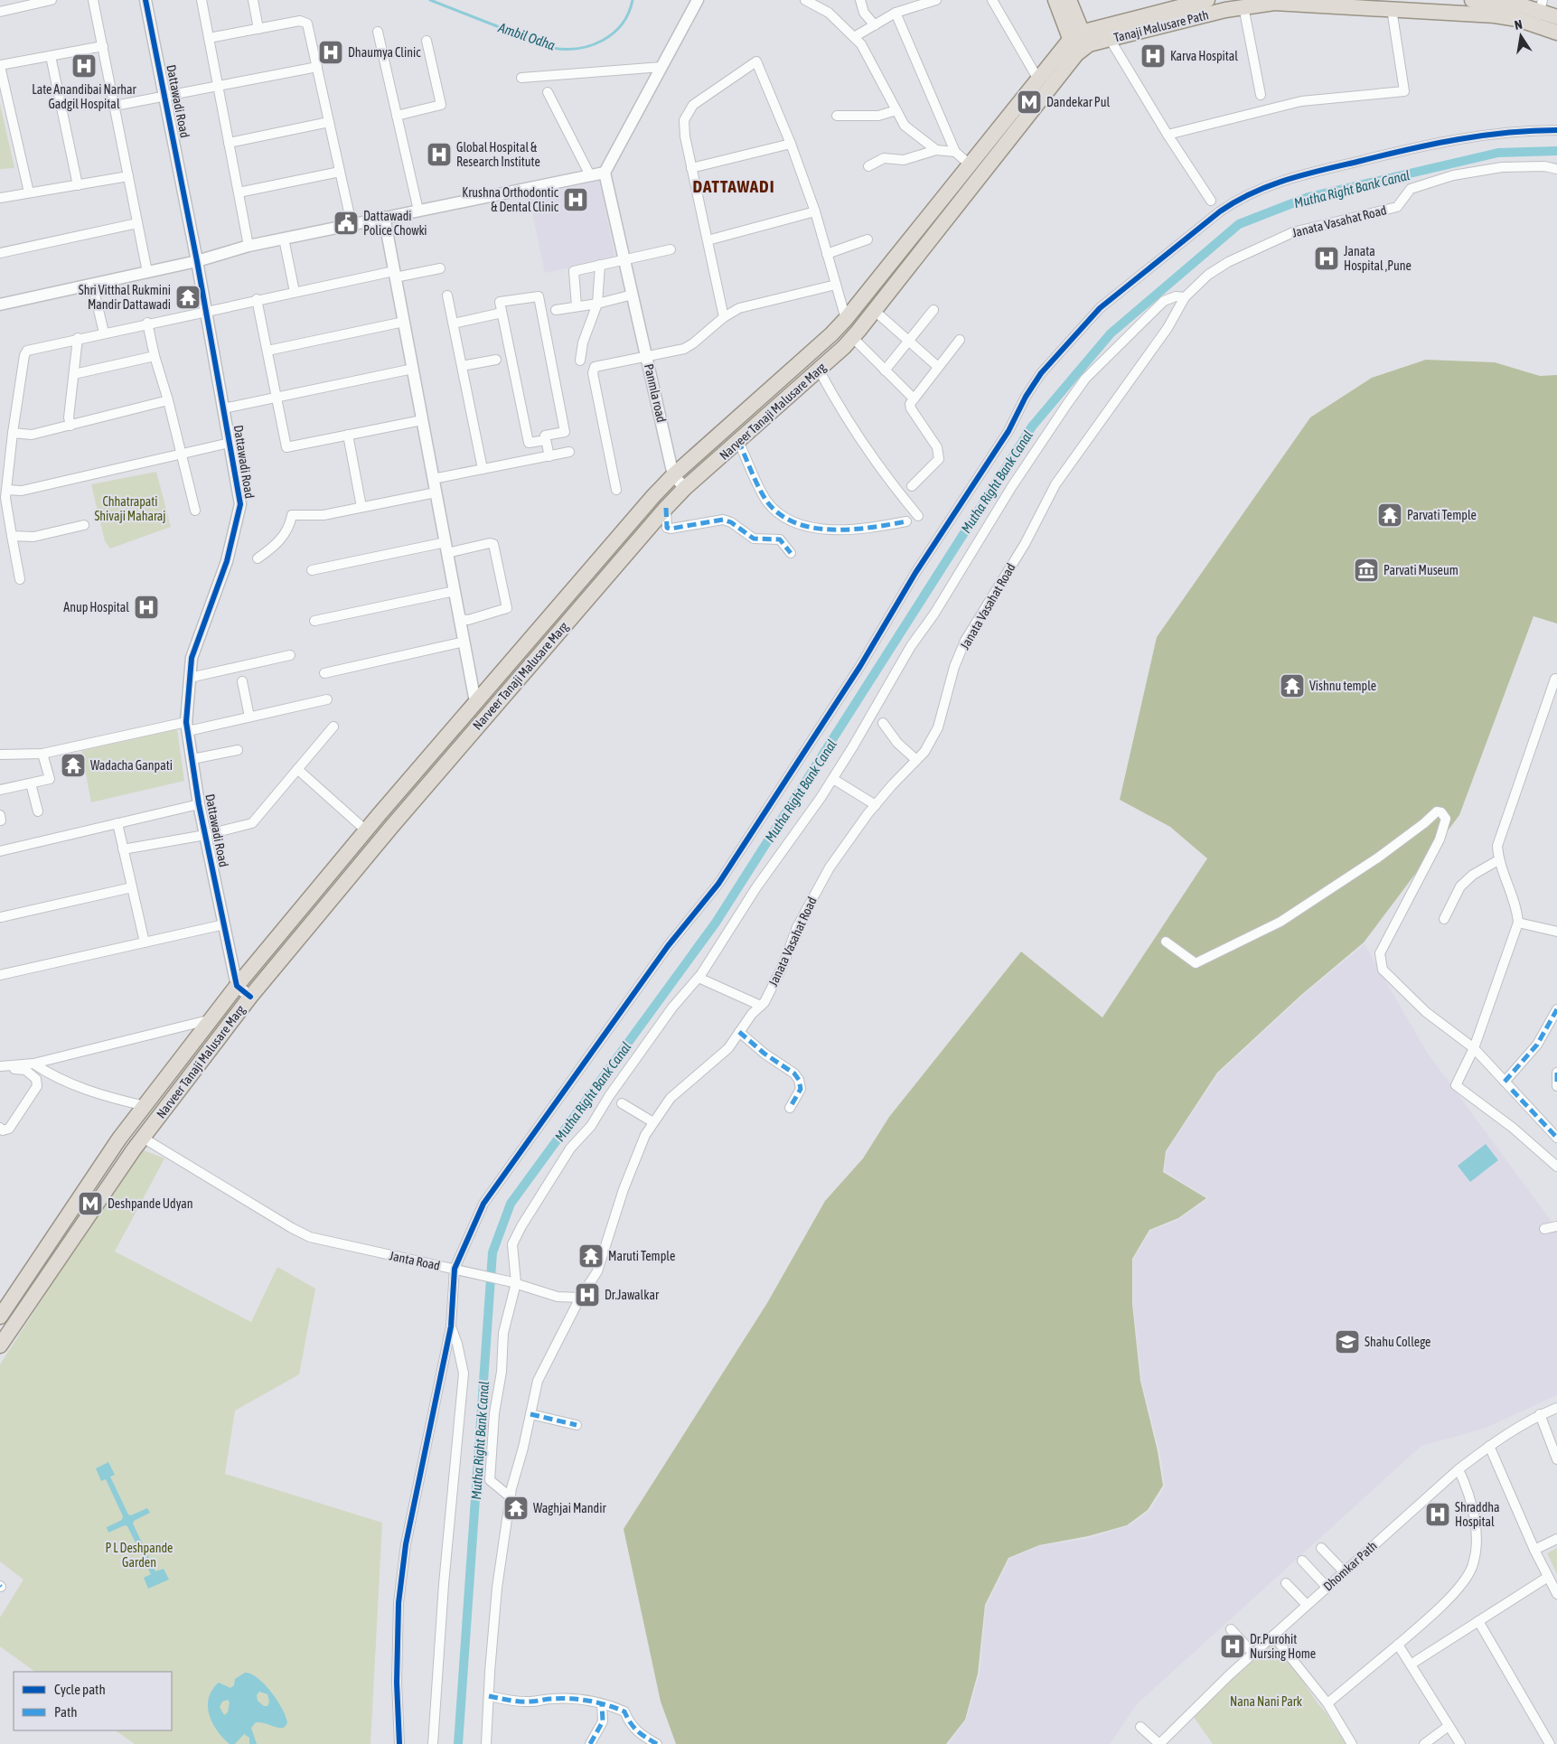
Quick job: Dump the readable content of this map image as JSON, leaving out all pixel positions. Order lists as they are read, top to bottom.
{
  "streets": {
    "main road": ["Tanaji Malusare Path", "Narveer Tanaji Malusare Marg"],
    "street": [
      "Dattawadi Road",
      "Janata Vasahat Road",
      "Panmla road",
      "Janta Road",
      "Dhomkar Path"
    ]
  },
  "crossings": [
    ["Tanaji Malusare Path", "Narveer Tanaji Malusare Marg"],
    ["Dattawadi Road", "Narveer Tanaji Malusare Marg"],
    ["Panmla road", "Narveer Tanaji Malusare Marg"],
    ["Narveer Tanaji Malusare Marg", "Janta Road"]
  ],
  "districts": ["DATTAWADI"],
  "water": ["Ambil Odha", "Mutha Right Bank Canal"],
  "parks": ["Chhatrapati Shivaji Maharaj", "P L Deshpande Garden", "Nana Nani Park"],
  "places": {
    "hospital": [
      "Dhaumya Clinic",
      "Karva Hospital",
      "Late Anandibai Narhar Gadgil Hospital",
      "Global Hospital & Research Institute",
      "Krushna Orthodontic & Dental Clinic",
      "Janata Hospital ,Pune",
      "Anup Hospital",
      "Dr.Jawalkar",
      "Shraddha Hospital",
      "Dr.Purohit Nursing Home"
    ],
    "metro station": ["Dandekar Pul", "Deshpande Udyan"],
    "public building": ["Dattawadi Police Chowki"],
    "temple": [
      "Shri Vitthal Rukmini Mandir Dattawadi",
      "Parvati Temple",
      "Vishnu temple",
      "Wadacha Ganpati",
      "Maruti Temple",
      "Waghjai Mandir"
    ],
    "museum": ["Parvati Museum"],
    "school or university": ["Shahu College"]
  },
  "legend": ["Cycle path", "Path"],
  "north": "top"
}
